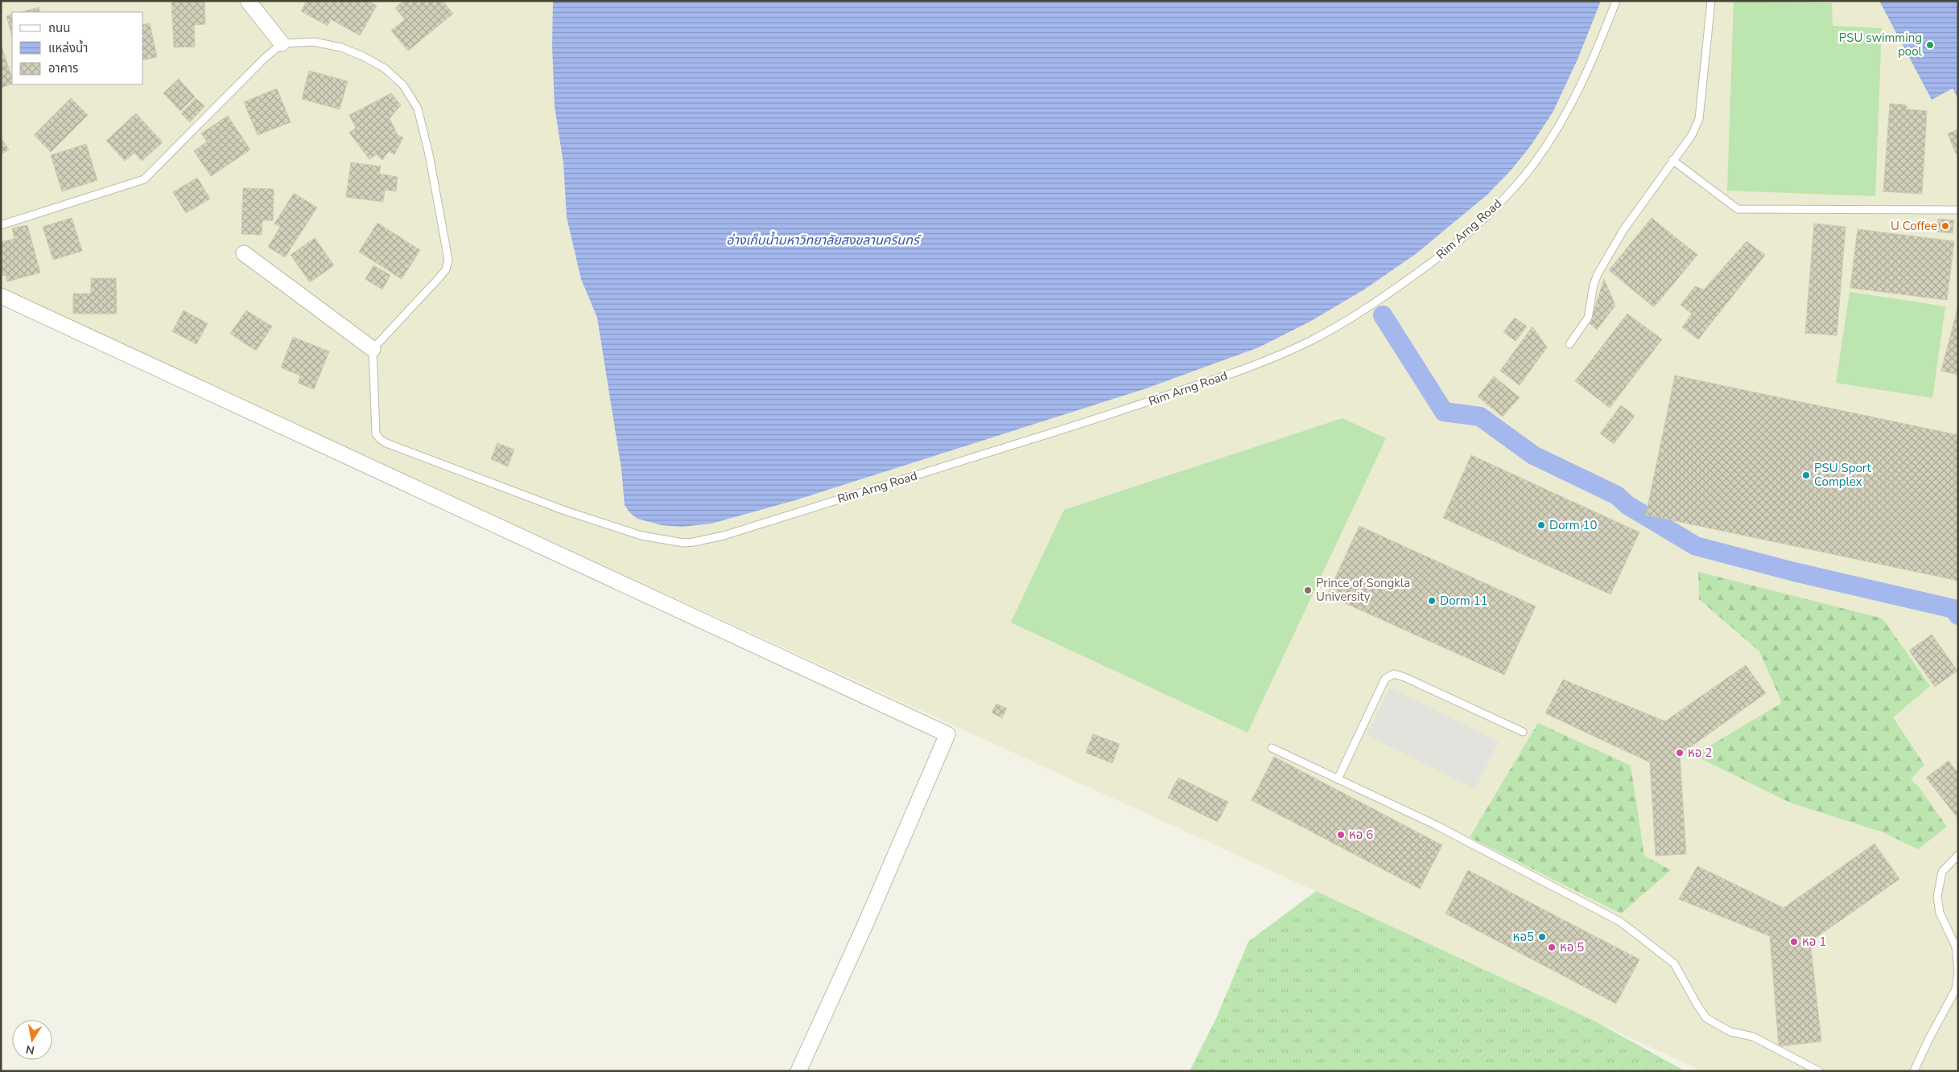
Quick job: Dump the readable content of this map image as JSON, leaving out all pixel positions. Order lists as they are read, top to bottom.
{
  "streets": {
    "lane": ["Rim Arng Road"]
  },
  "water": ["อ่างเก็บน้ำมหาวิทยาลัยสงขลานครินทร์"],
  "places": [
    "PSU swimming pool",
    "U Coffee",
    "PSU Sport Complex",
    "Dorm 10",
    "Prince of Songkla University",
    "Dorm 11",
    "หอ 2",
    "หอ 6",
    "หอ5",
    "หอ 1",
    "หอ 5"
  ],
  "legend": ["ถนน", "แหล่งน้ำ", "อาคาร"],
  "north": "bottom"
}
